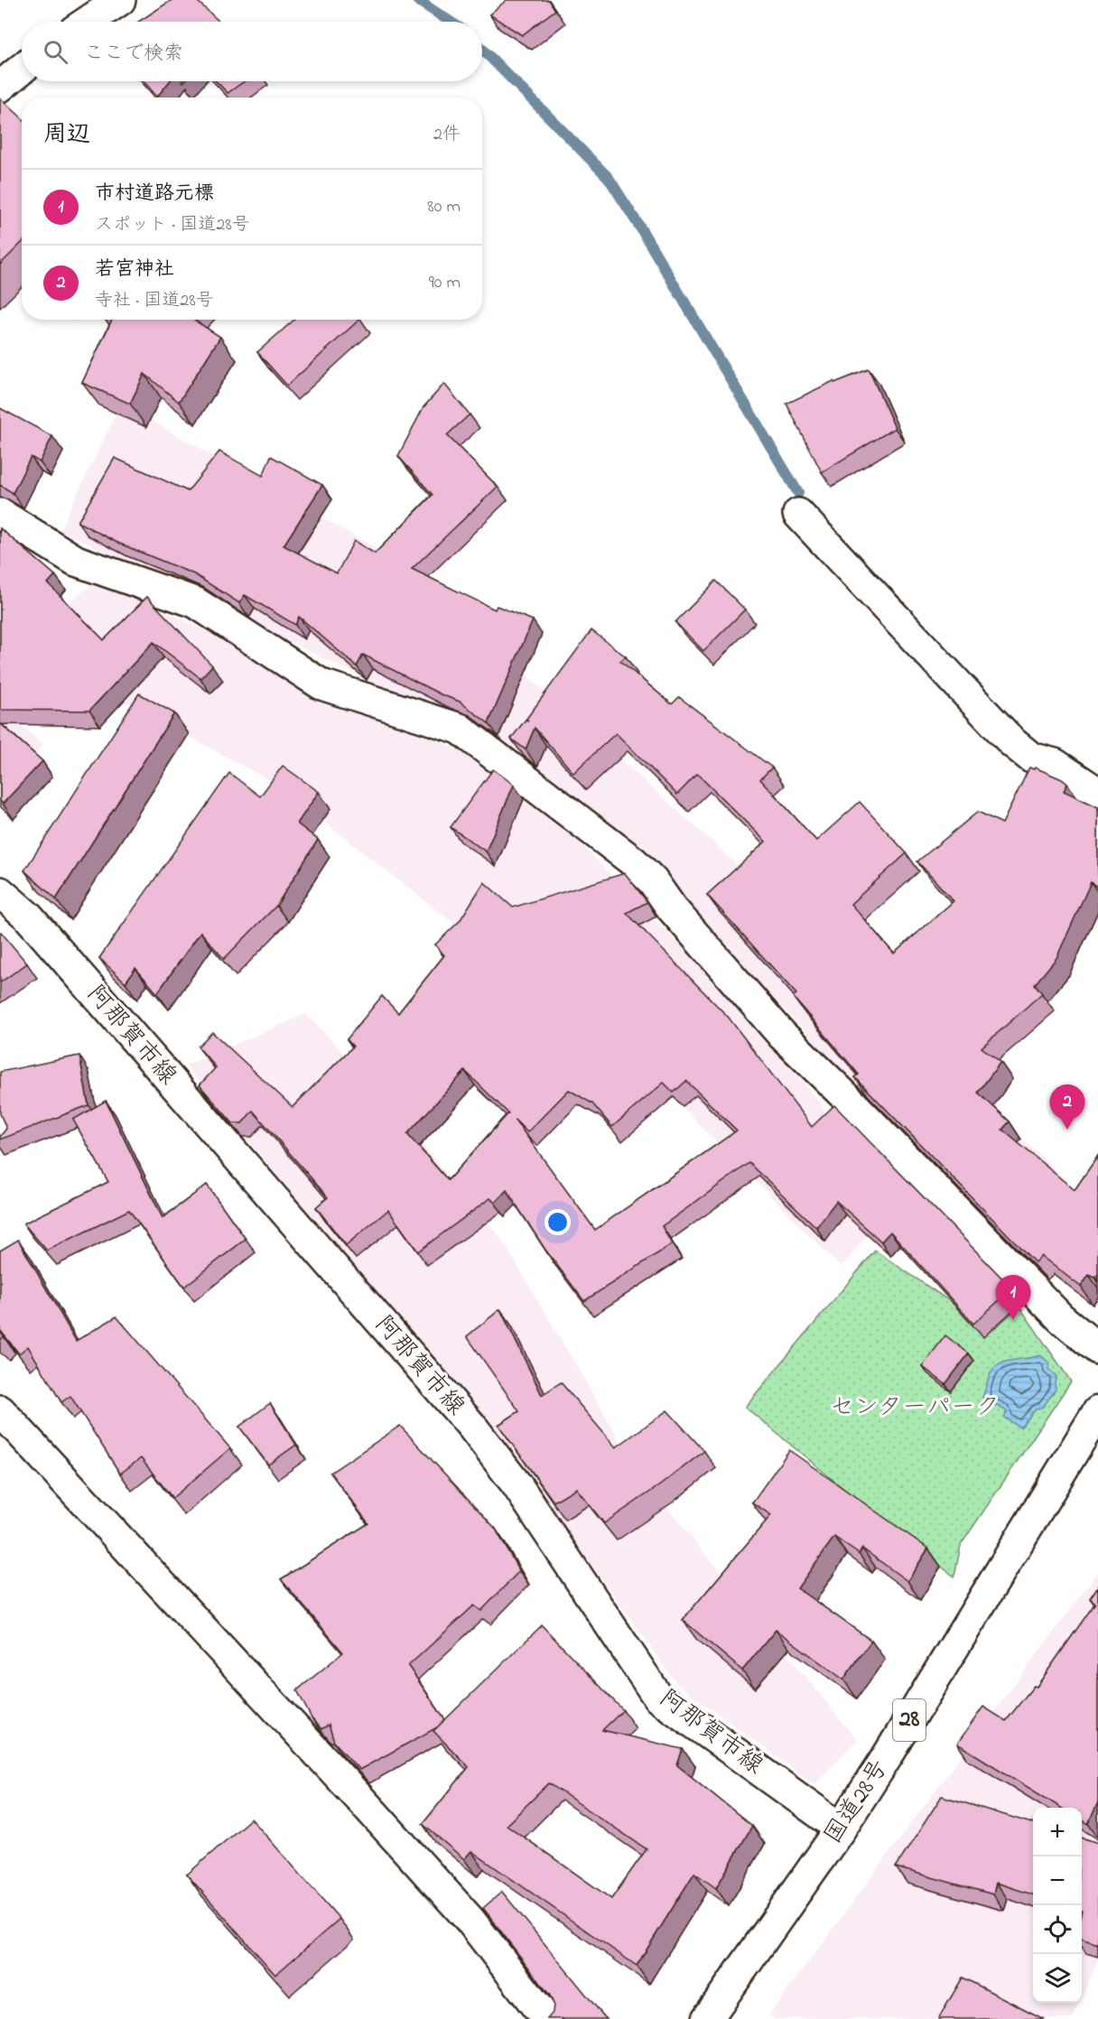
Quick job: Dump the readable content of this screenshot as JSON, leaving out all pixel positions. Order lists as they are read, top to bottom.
{
  "streets": {
    "main road": ["阿那賀市線", "28", "国道28号"]
  },
  "crossings": [
    ["阿那賀市線", "国道28号"]
  ],
  "parks": ["センターパーク"],
  "page": {
    "search": "ここで検索",
    "heading": ["周辺", "2件"],
    "list": [
      {
        "mark": "1",
        "name": "市村道路元標",
        "note": "スポット · 国道28号",
        "value": "80 m"
      },
      {
        "mark": "2",
        "name": "若宮神社",
        "note": "寺社 · 国道28号",
        "value": "90 m"
      }
    ],
    "pins": ["2", "1"],
    "map_buttons": ["+", "−"]
  }
}
